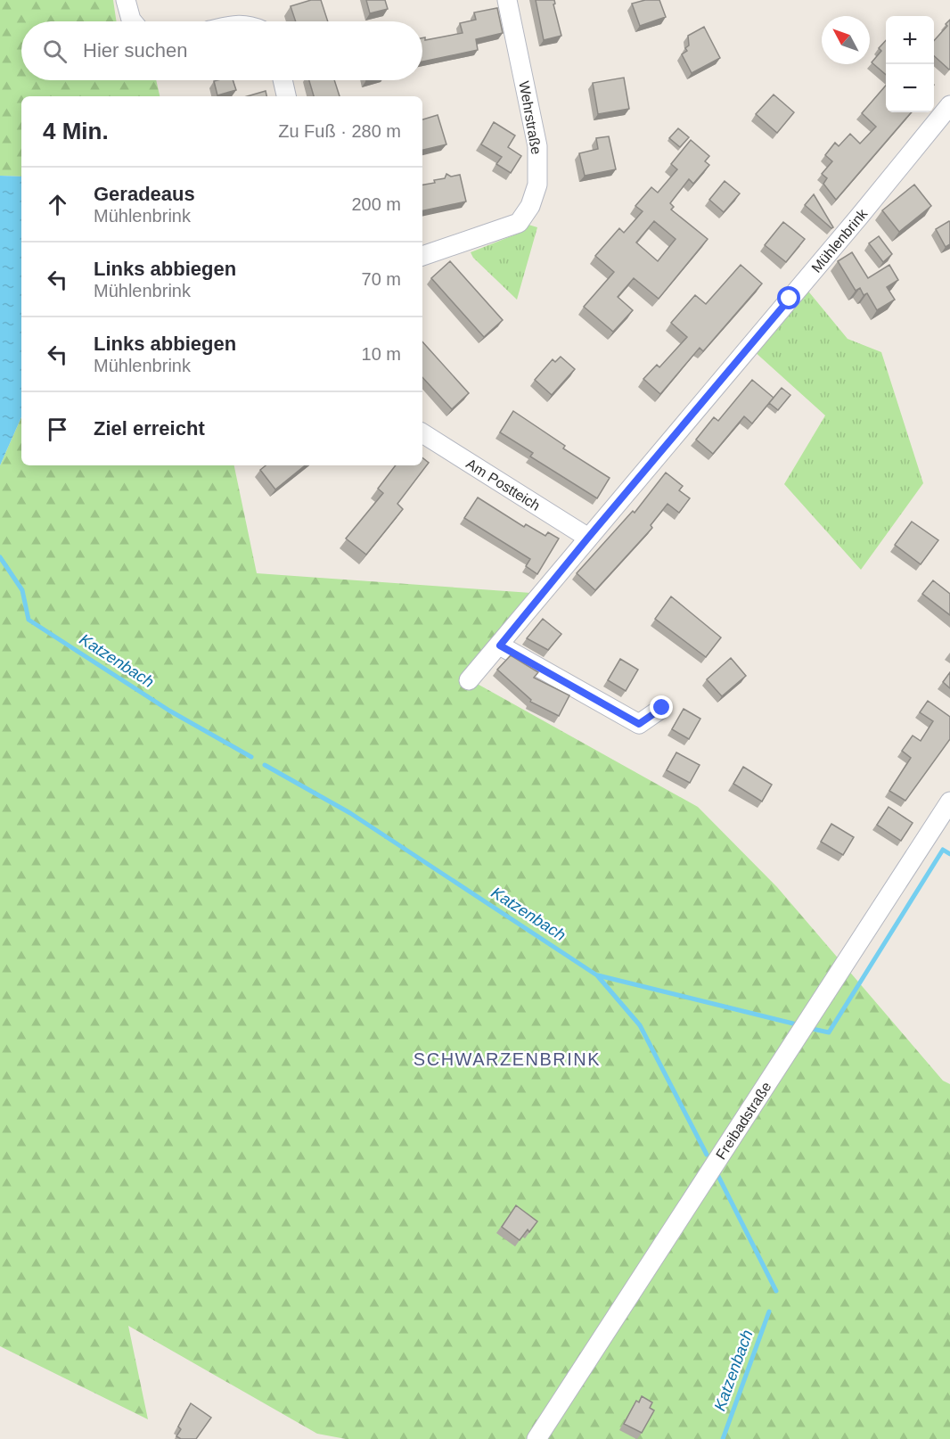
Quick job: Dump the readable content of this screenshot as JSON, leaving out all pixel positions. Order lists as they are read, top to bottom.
{
  "streets": {
    "street": [
      "Wehrstraße",
      "Mühlenbrink",
      "Am Postteich",
      "Freibadstraße"
    ]
  },
  "crossings": [
    ["Mühlenbrink", "Am Postteich"]
  ],
  "districts": ["SCHWARZENBRINK"],
  "water": ["Katzenbach"],
  "north": "top left",
  "page": {
    "map_buttons": ["+", "−"],
    "search": "Hier suchen",
    "heading": ["4 Min.", "Zu Fuß · 280 m"],
    "list": [
      ["Geradeaus", "Mühlenbrink", "200 m"],
      ["Links abbiegen", "Mühlenbrink", "70 m"],
      ["Links abbiegen", "Mühlenbrink", "10 m"],
      "Ziel erreicht"
    ]
  }
}
